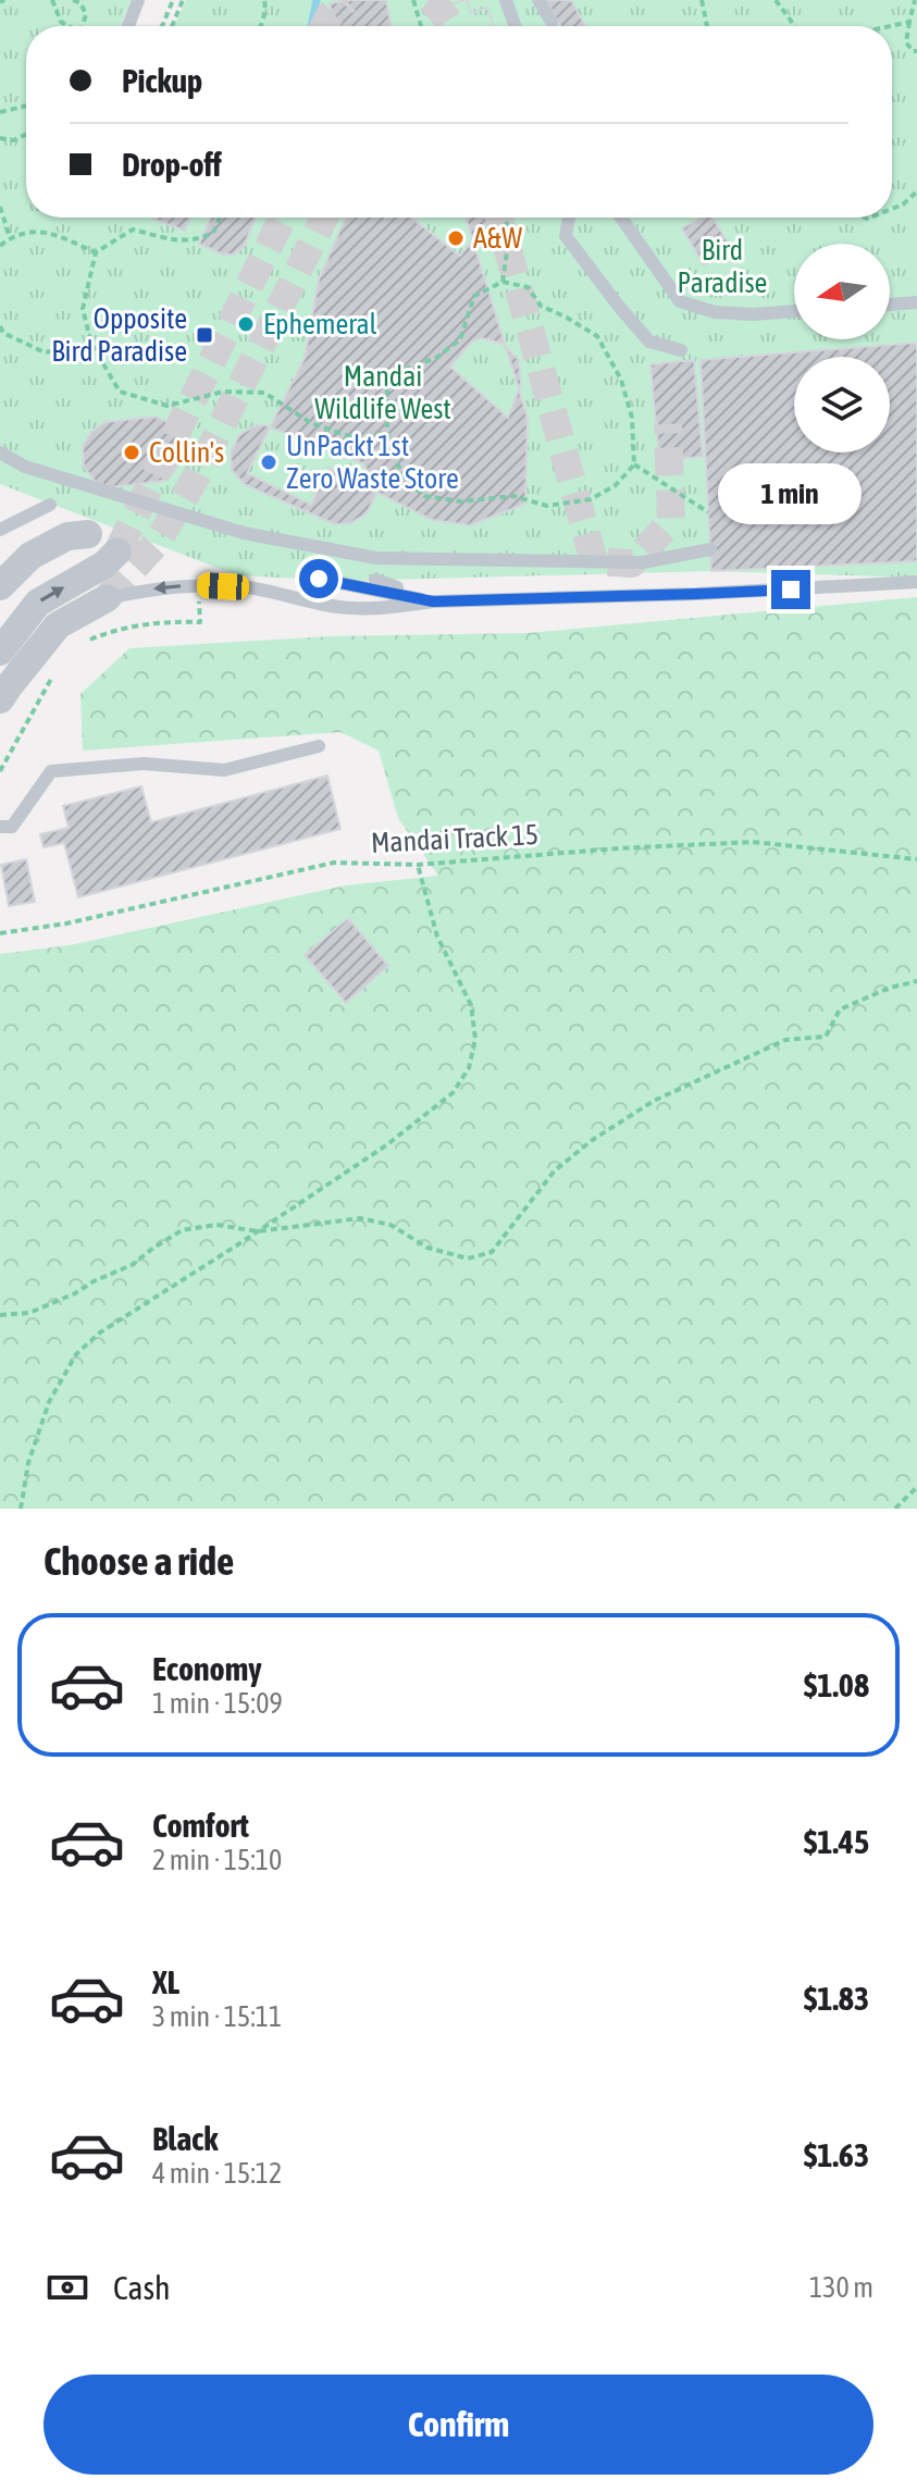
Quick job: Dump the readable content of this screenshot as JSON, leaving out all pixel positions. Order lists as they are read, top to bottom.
{
  "streets": {
    "path": ["Mandai Track 15"]
  },
  "parks": ["Bird Paradise", "Mandai Wildlife West"],
  "places": {
    "other": [
      "A&W",
      "Ephemeral",
      "Collin's",
      "UnPackt 1st Zero Waste Store"
    ],
    "transit": ["Opposite Bird Paradise"]
  },
  "north": "left",
  "page": {
    "banner": ["Pickup", "Drop-off"],
    "bubble": "1 min",
    "heading": "Choose a ride",
    "list": [
      {
        "name": "Economy",
        "note": "1 min · 15:09",
        "value": "$1.08"
      },
      {
        "name": "Comfort",
        "note": "2 min · 15:10",
        "value": "$1.45"
      },
      {
        "name": "XL",
        "note": "3 min · 15:11",
        "value": "$1.83"
      },
      {
        "name": "Black",
        "note": "4 min · 15:12",
        "value": "$1.63"
      }
    ],
    "pay": ["Cash", "130 m"],
    "buttons": "Confirm"
  }
}
